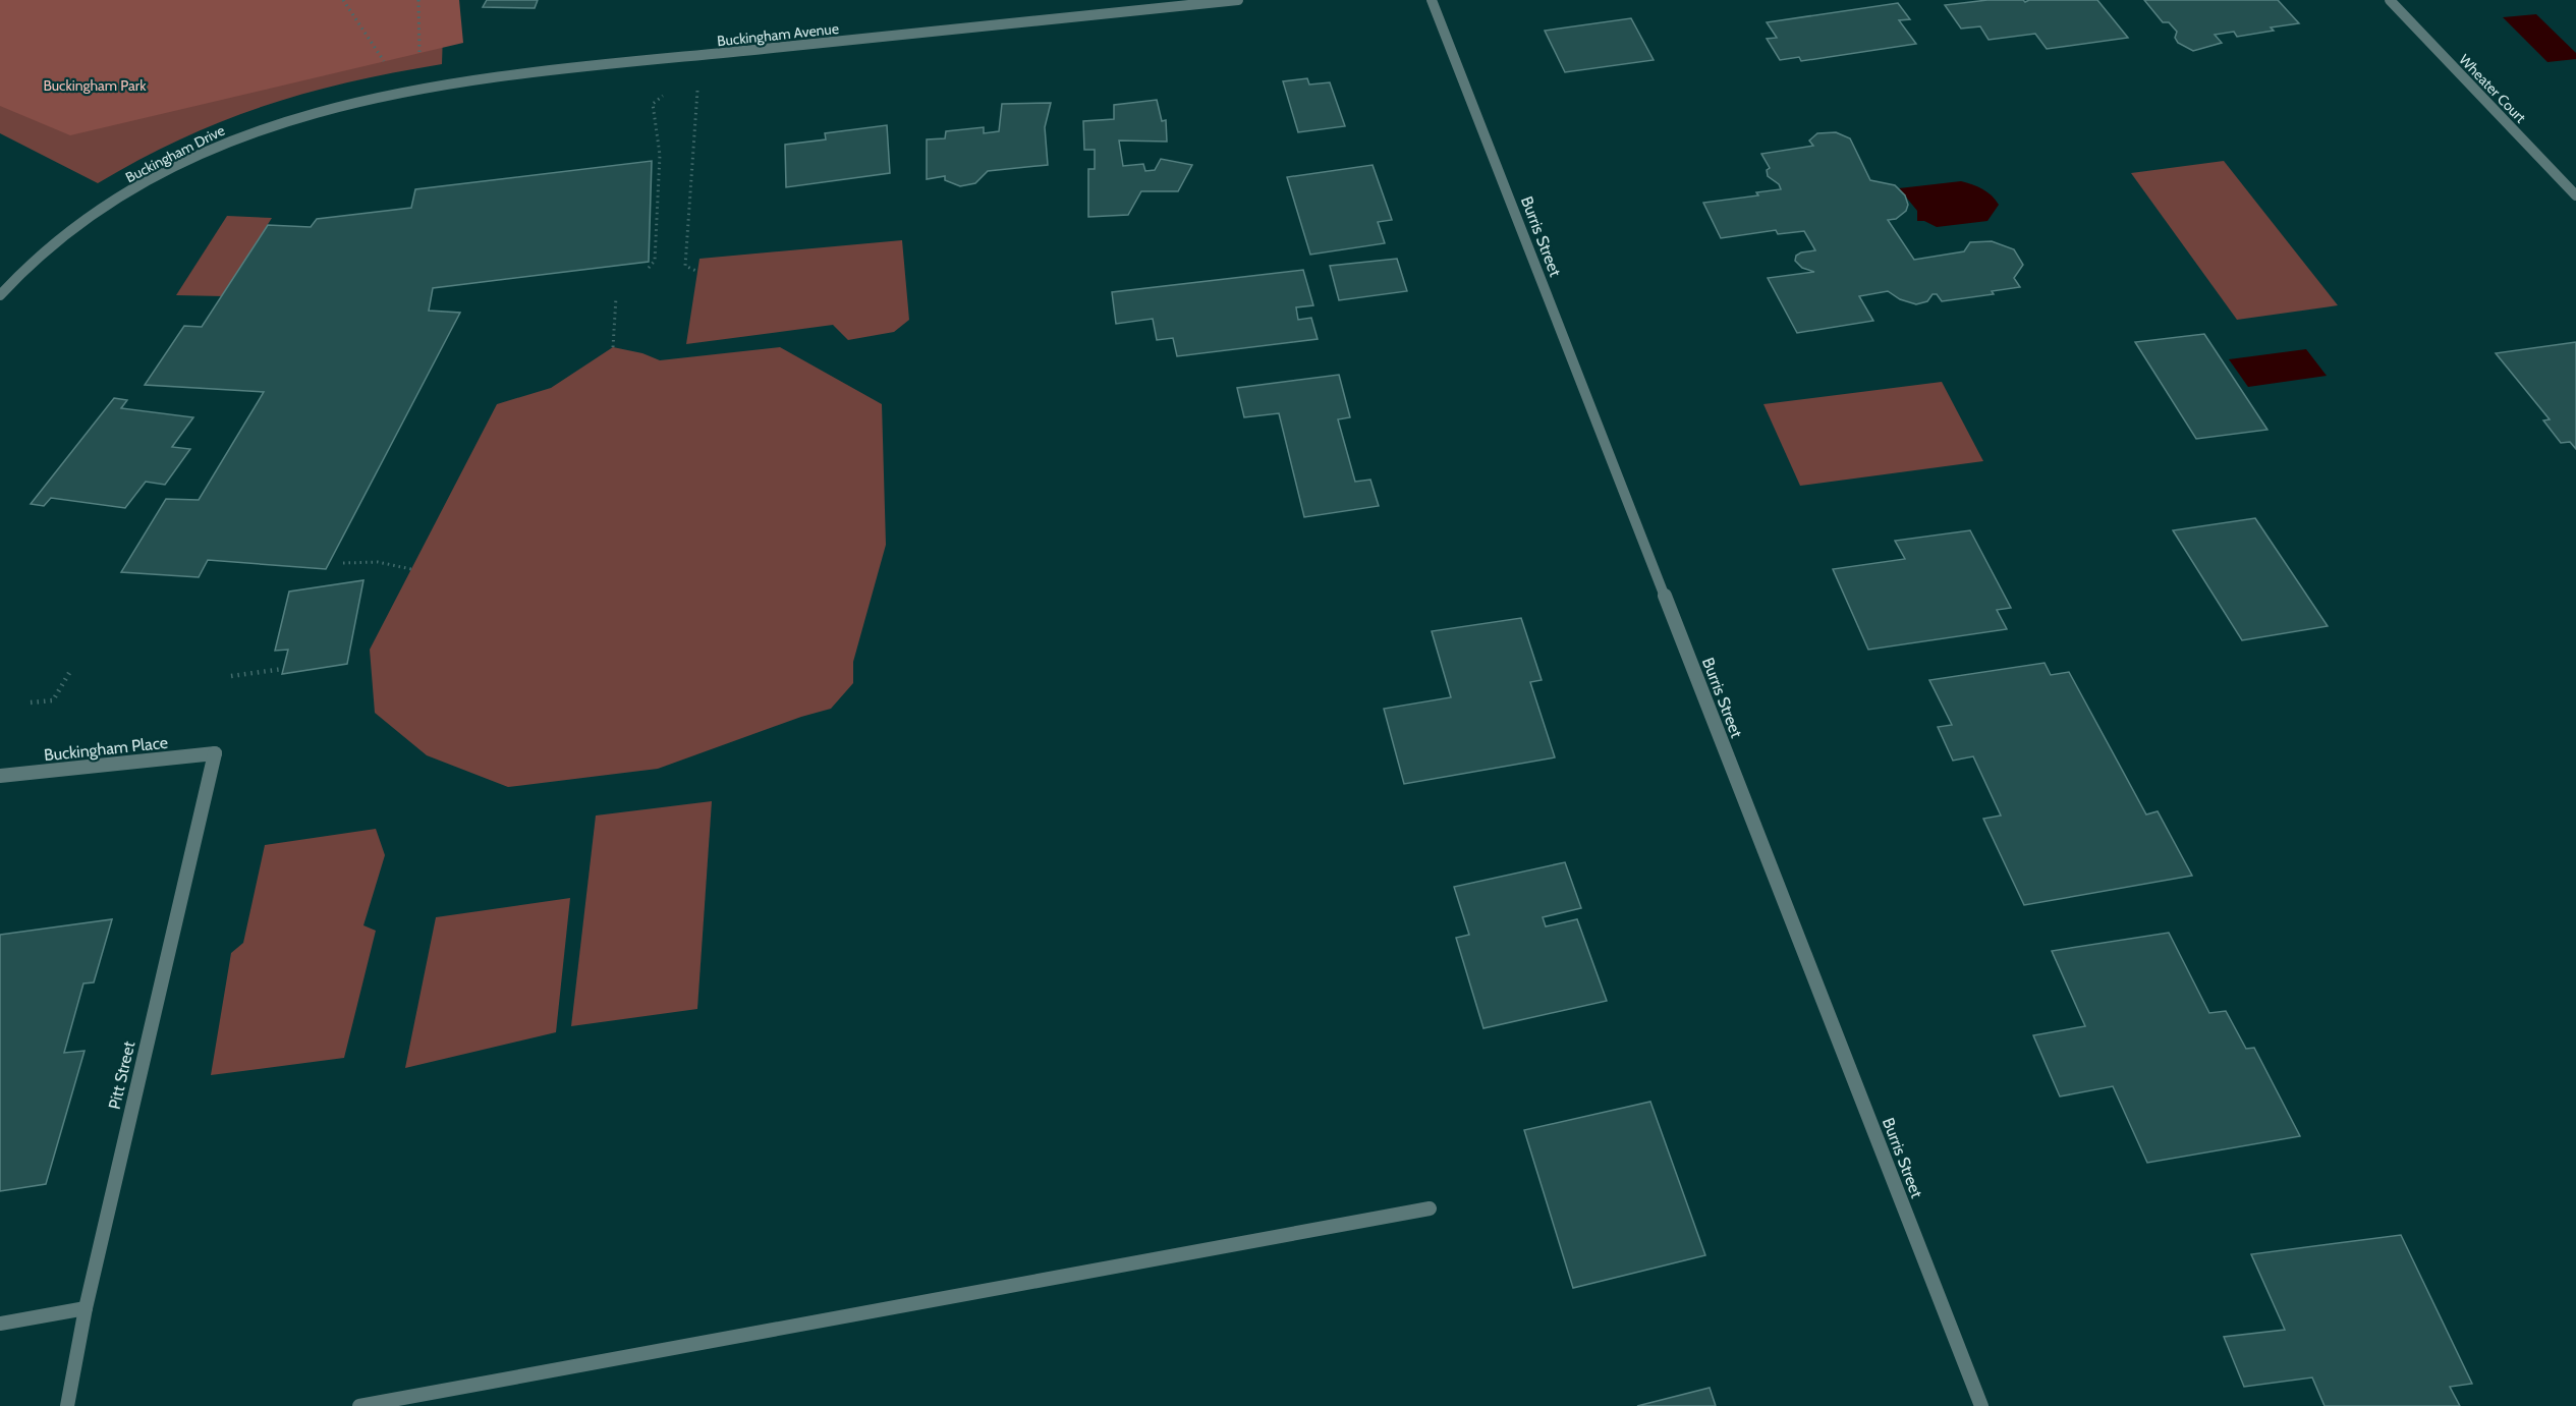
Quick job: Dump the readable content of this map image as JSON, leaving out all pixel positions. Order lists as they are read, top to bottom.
{
  "streets": {
    "street": [
      "Buckingham Avenue",
      "Wheater Court",
      "Buckingham Drive",
      "Burris Street",
      "Buckingham Place",
      "Pitt Street"
    ]
  },
  "crossings": [
    ["Buckingham Avenue", "Buckingham Drive"],
    ["Buckingham Place", "Pitt Street"]
  ],
  "parks": ["Buckingham Park"]
}
